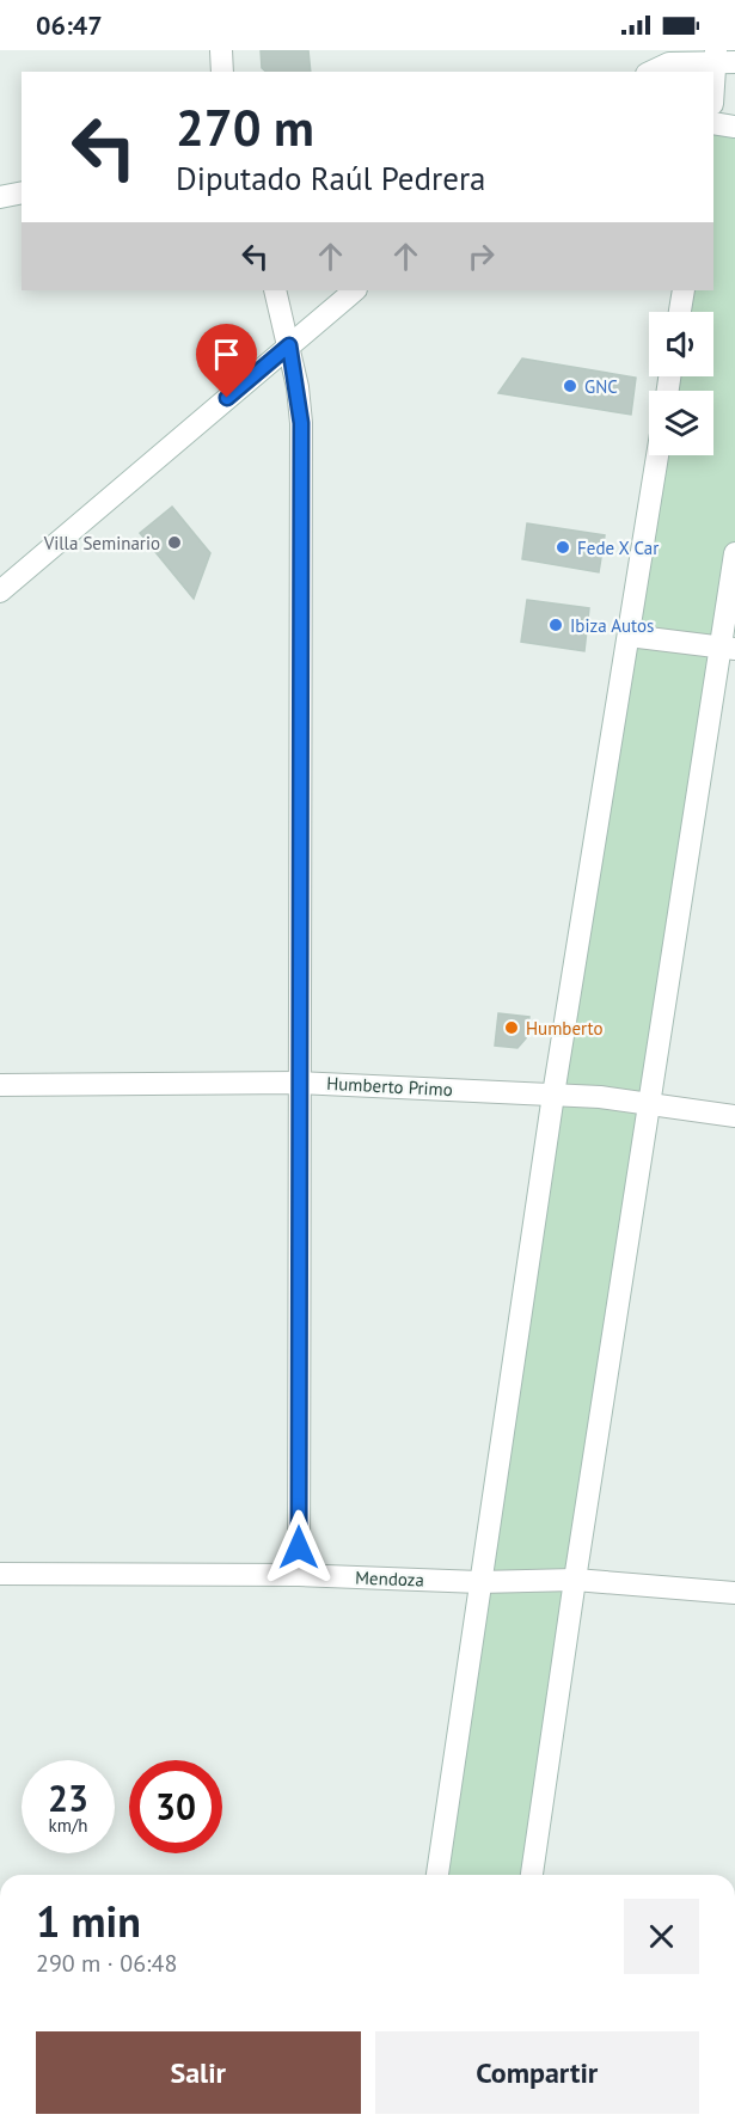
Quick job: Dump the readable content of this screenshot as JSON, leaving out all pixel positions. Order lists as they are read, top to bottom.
{
  "streets": {
    "street": ["Humberto Primo", "Mendoza"]
  },
  "places": [
    "GNC",
    "Villa Seminario",
    "Fede X Car",
    "Ibiza Autos",
    "Humberto"
  ],
  "page": {
    "status": "06:47",
    "turn": ["270 m", "Diputado Raúl Pedrera"],
    "speed": "23 km/h",
    "limit": "30",
    "heading": ["1 min", "290 m · 06:48"],
    "buttons": ["Salir", "Compartir"]
  }
}
